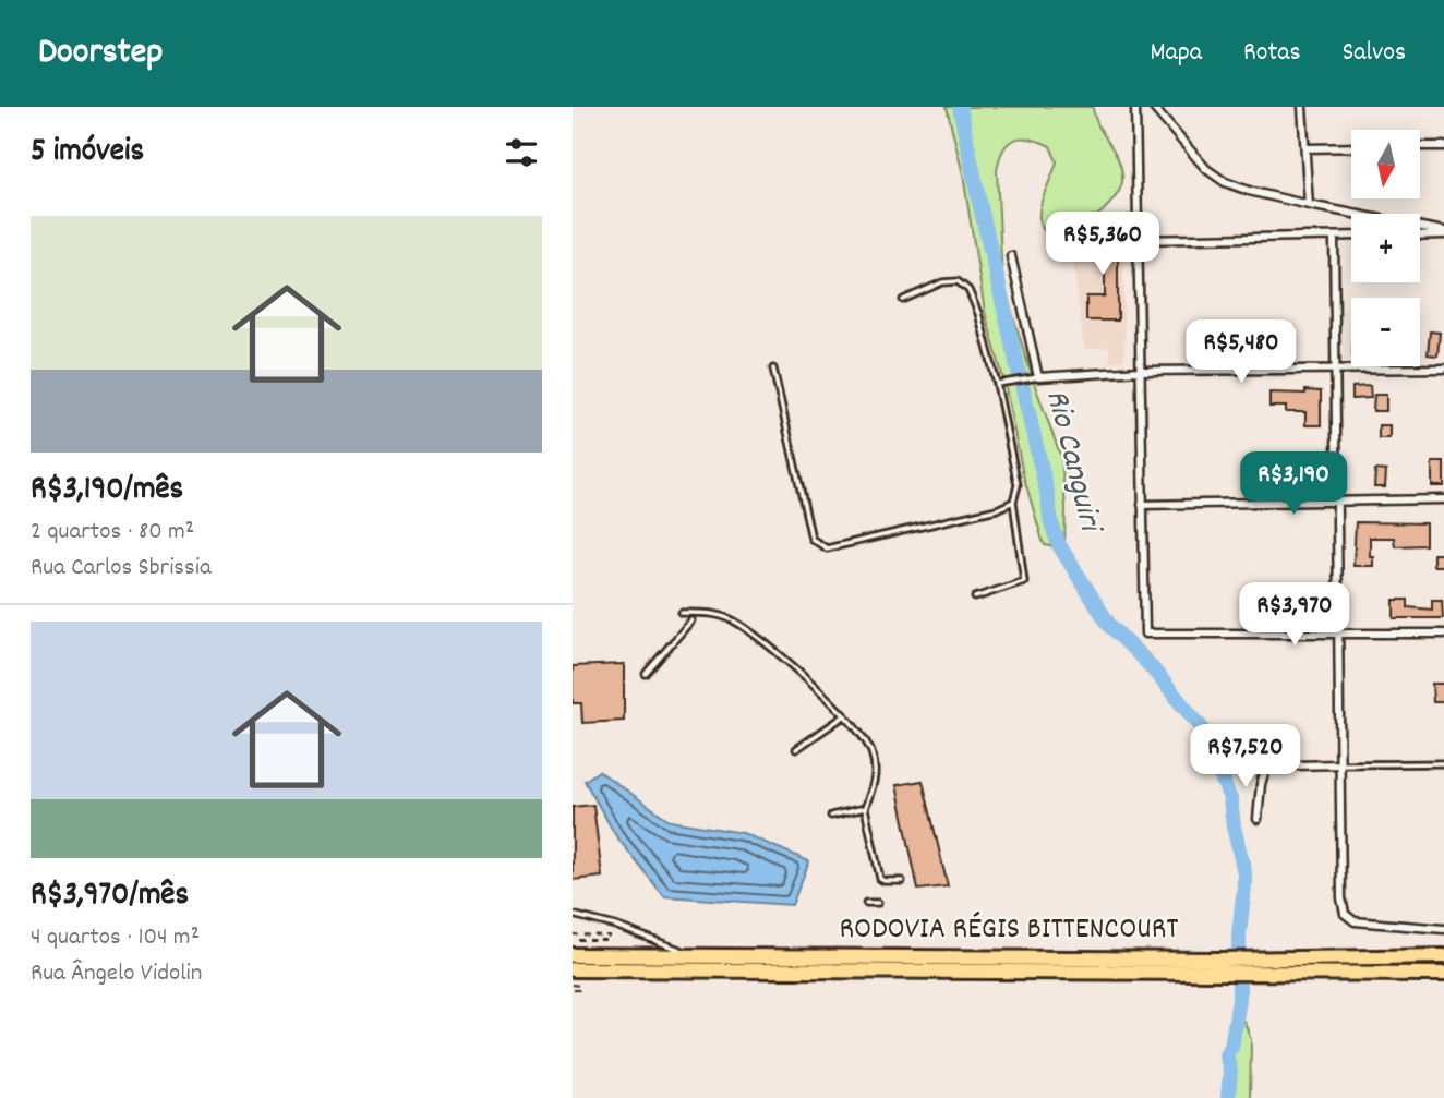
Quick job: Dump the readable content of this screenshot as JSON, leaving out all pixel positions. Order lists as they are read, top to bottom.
{
  "streets": {
    "highway": ["RODOVIA RÉGIS BITTENCOURT"]
  },
  "water": ["Rio Canguiri"],
  "north": "bottom",
  "page": {
    "header": "Doorstep",
    "nav": ["Mapa", "Rotas", "Salvos"],
    "heading": "5 imóveis",
    "map_buttons": ["+", "−"],
    "list": [
      {
        "name": "R$3,190/mês",
        "note": "2 quartos · 80 m² · Rua Carlos Sbrissia"
      },
      {
        "name": "R$3,970/mês",
        "note": "4 quartos · 104 m² · Rua Ângelo Vidolin"
      }
    ],
    "price": [
      "R$5,360",
      "R$5,480",
      "R$3,190",
      "R$3,970",
      "R$7,520"
    ]
  }
}
